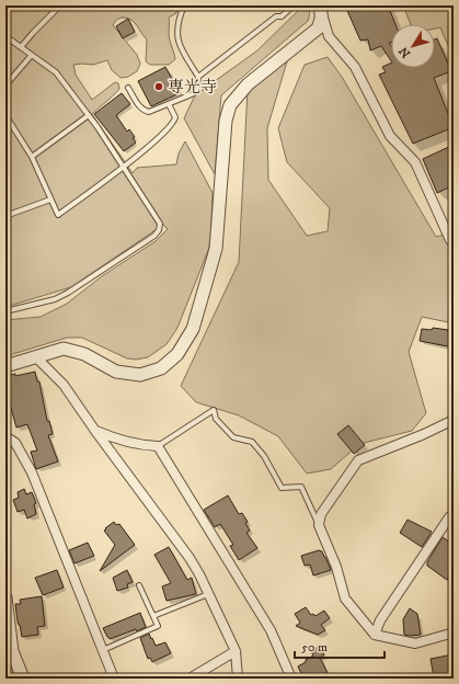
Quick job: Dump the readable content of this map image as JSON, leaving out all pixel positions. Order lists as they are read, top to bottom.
{
  "places": ["専光寺"],
  "scale_bar": "50 m",
  "north": "bottom left"
}
